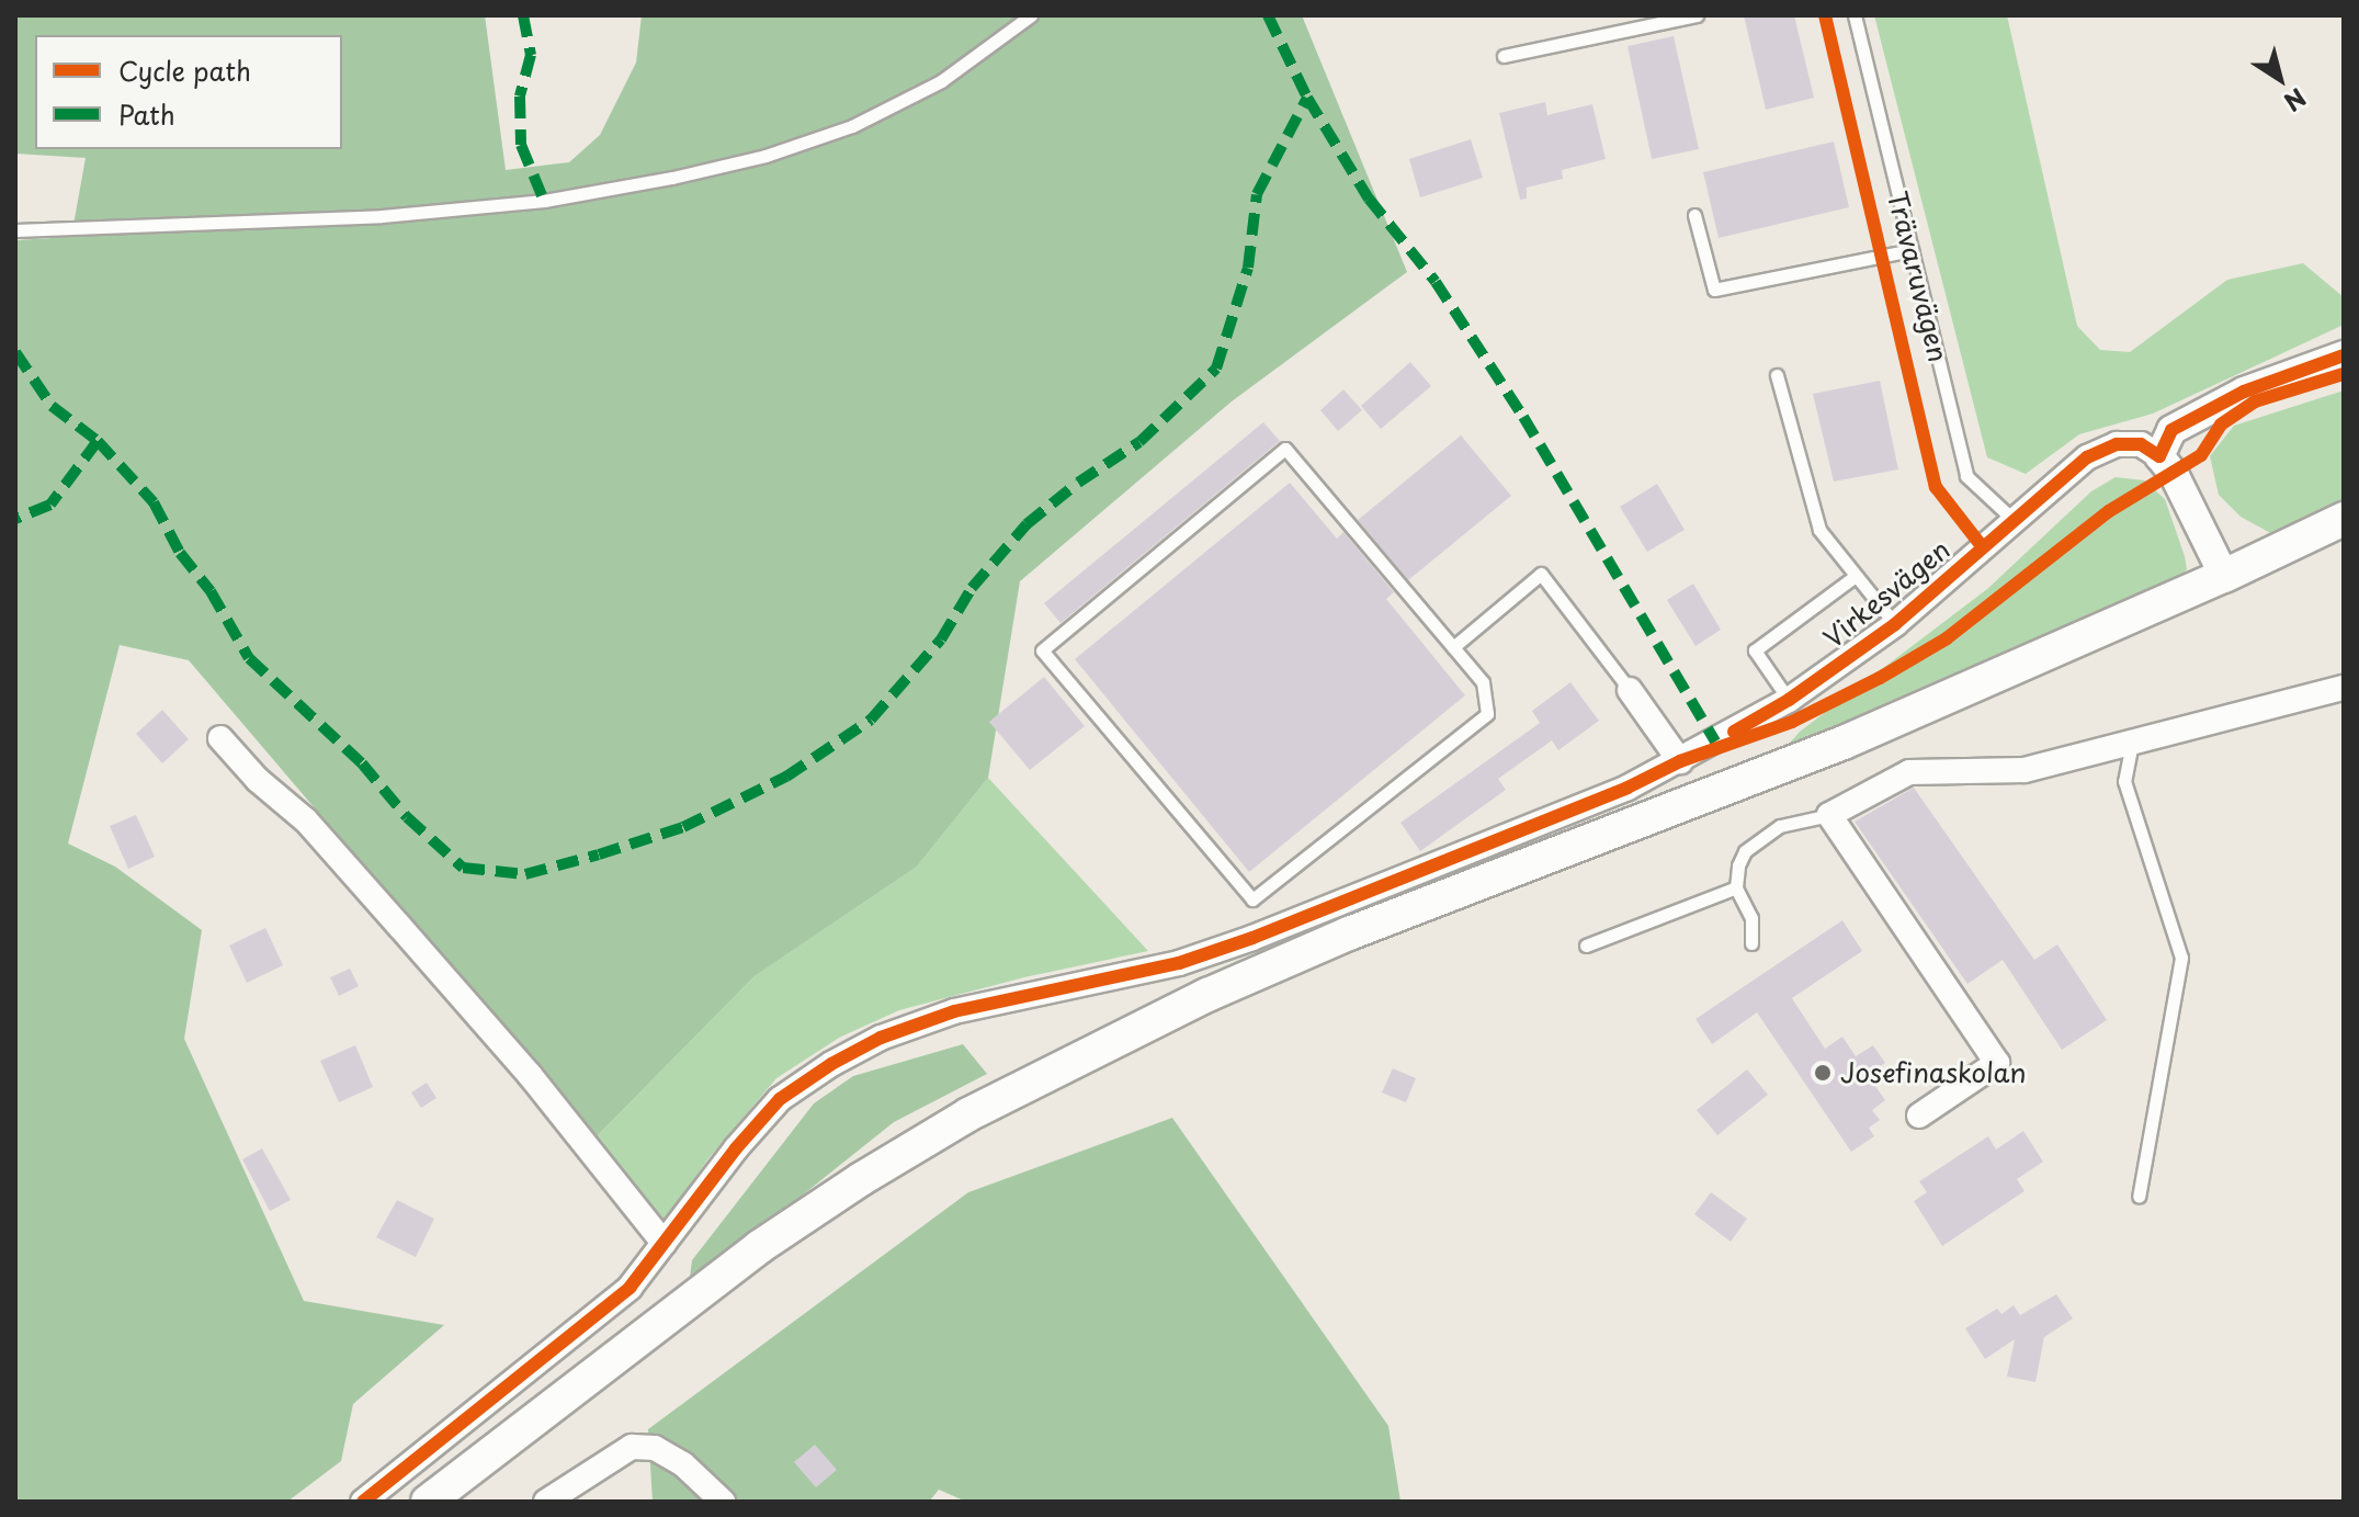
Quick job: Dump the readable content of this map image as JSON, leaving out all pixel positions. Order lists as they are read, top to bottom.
{
  "streets": {
    "street": ["Virkesvägen"],
    "lane": ["Trävaruvägen"]
  },
  "crossings": [
    ["Trävaruvägen", "Virkesvägen"]
  ],
  "places": ["Josefinaskolan"],
  "legend": ["Cycle path", "Path"],
  "north": "bottom right"
}
